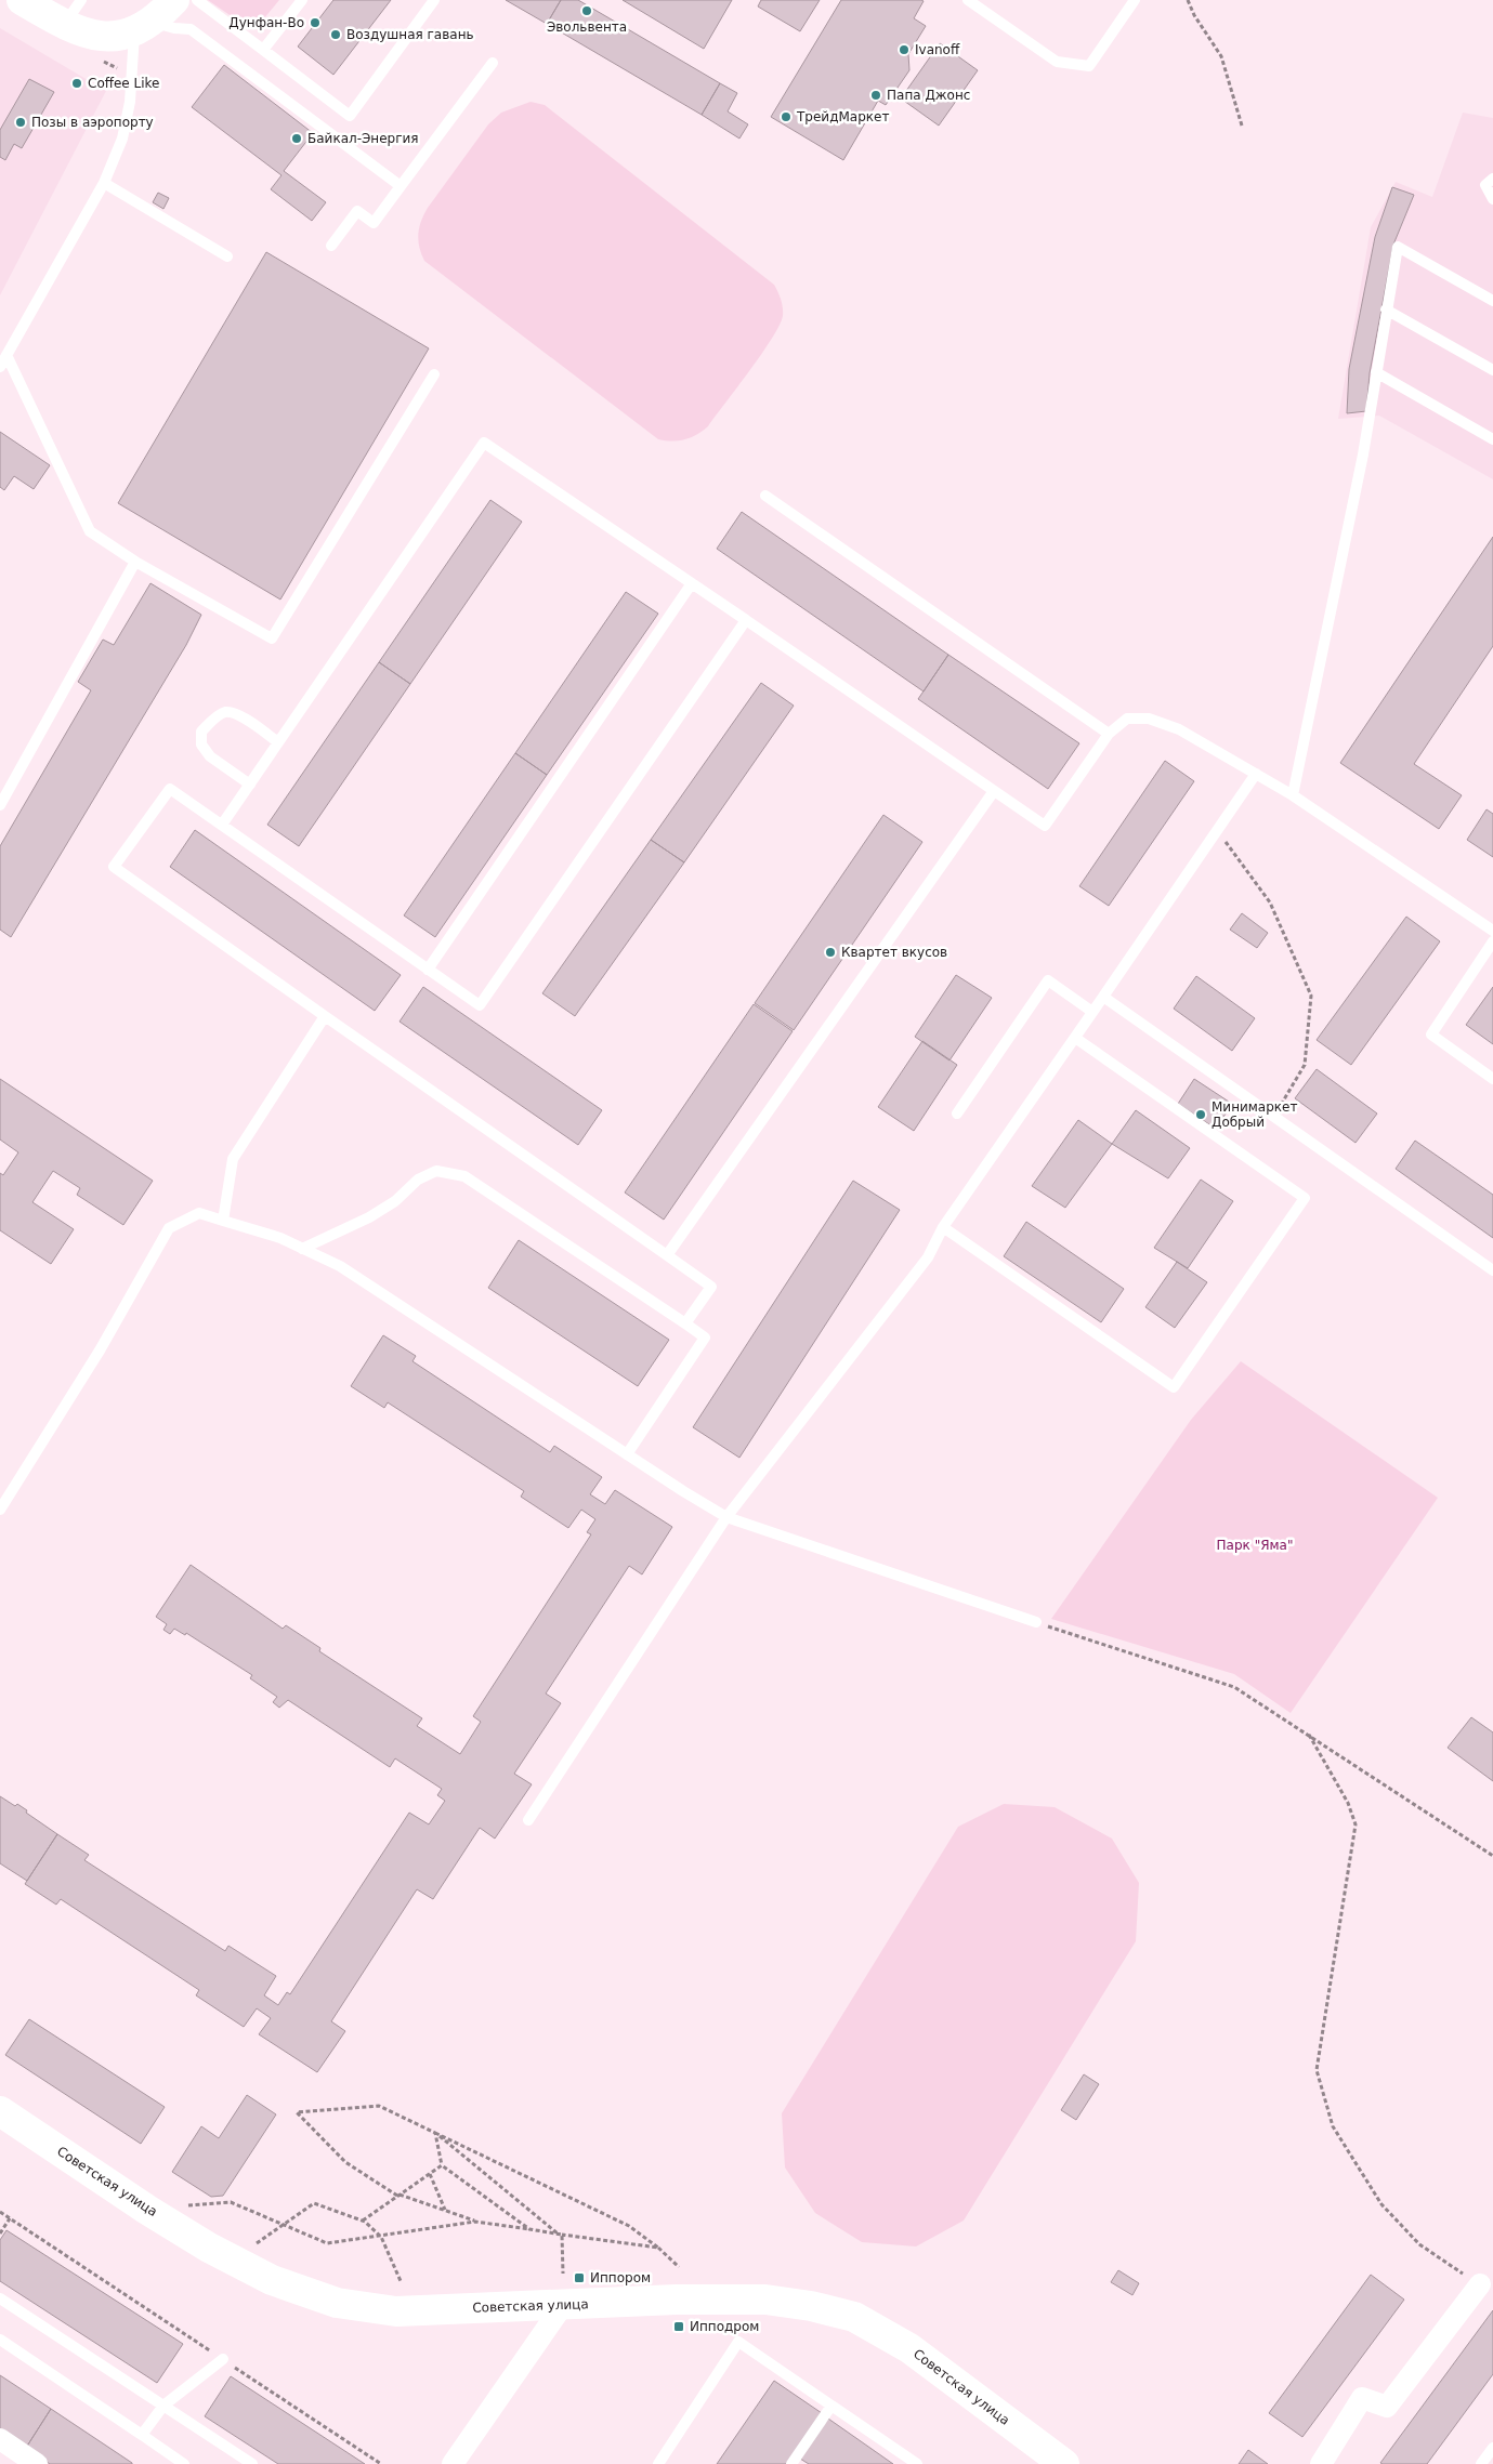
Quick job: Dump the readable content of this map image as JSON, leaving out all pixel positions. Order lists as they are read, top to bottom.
{
  "streets": {
    "main road": ["Советская улица"]
  },
  "parks": ["Парк \"Яма\""],
  "places": {
    "other": [
      "Эвольвента",
      "Дунфан-Во",
      "Воздушная гавань",
      "Ivanoff",
      "Coffee Like",
      "Папа Джонс",
      "ТрейдМаркет",
      "Позы в аэропорту",
      "Байкал-Энергия",
      "Квартет вкусов",
      "Минимаркет Добрый"
    ],
    "transit": ["Иппором", "Ипподром"]
  }
}
